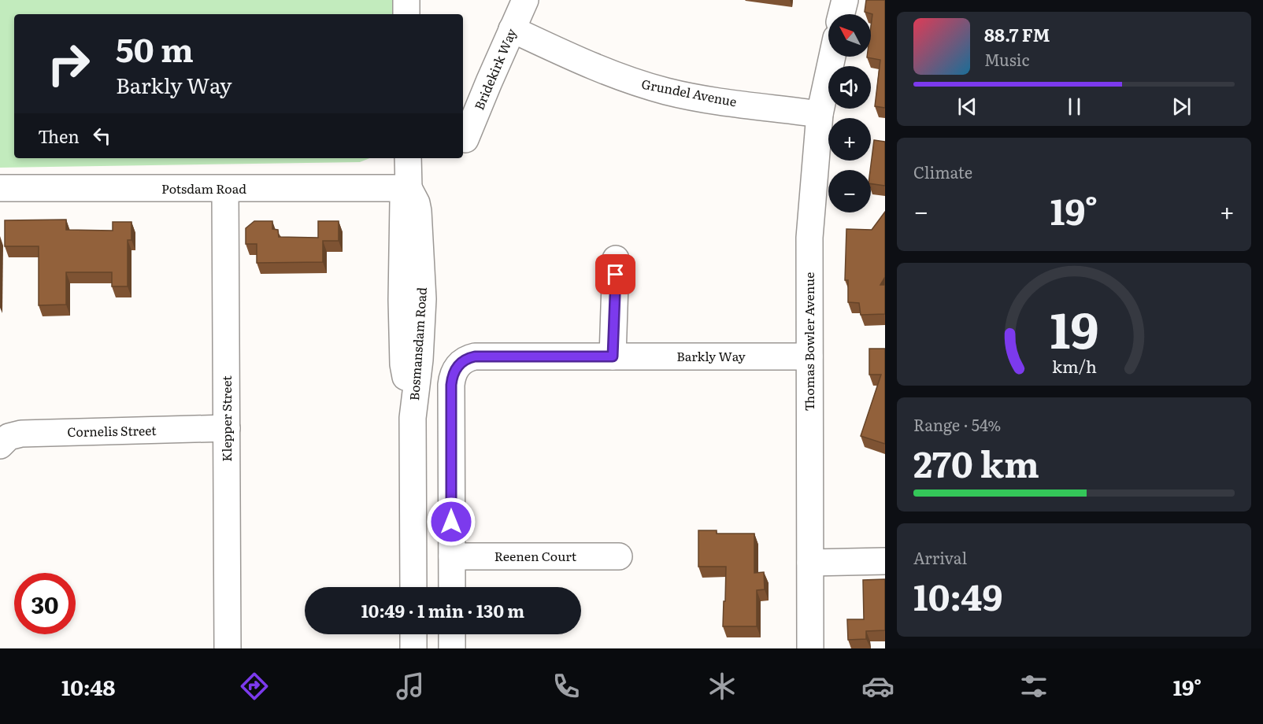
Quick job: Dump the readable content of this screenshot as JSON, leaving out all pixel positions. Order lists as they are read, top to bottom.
{
  "streets": {
    "street": [
      "Bridekirk Way",
      "Grundel Avenue",
      "Potsdam Road",
      "Thomas Bowler Avenue",
      "Bosmansdam Road",
      "Barkly Way",
      "Klepper Street",
      "Cornelis Street",
      "Reenen Court"
    ]
  },
  "crossings": [
    ["Bridekirk Way", "Grundel Avenue"],
    ["Grundel Avenue", "Thomas Bowler Avenue"],
    ["Potsdam Road", "Bosmansdam Road"],
    ["Potsdam Road", "Klepper Street"],
    ["Thomas Bowler Avenue", "Barkly Way"],
    ["Barkly Way", "Reenen Court"],
    ["Klepper Street", "Cornelis Street"]
  ],
  "north": "top left",
  "page": {
    "map_buttons": ["+", "−"],
    "turn": ["50 m", "Barkly Way"],
    "song": ["88.7 FM", "Music"],
    "then": "Then",
    "tile": [
      "Climate",
      ["Range · 54%", "270 km"],
      ["Arrival", "10:49"]
    ],
    "heat": ["−", "19°", "+"],
    "limit": "30",
    "trip": "10:49 · 1 min · 130 m",
    "tabs": ["10:48", "19°"],
    "gauge": ["19", "km/h"]
  }
}
